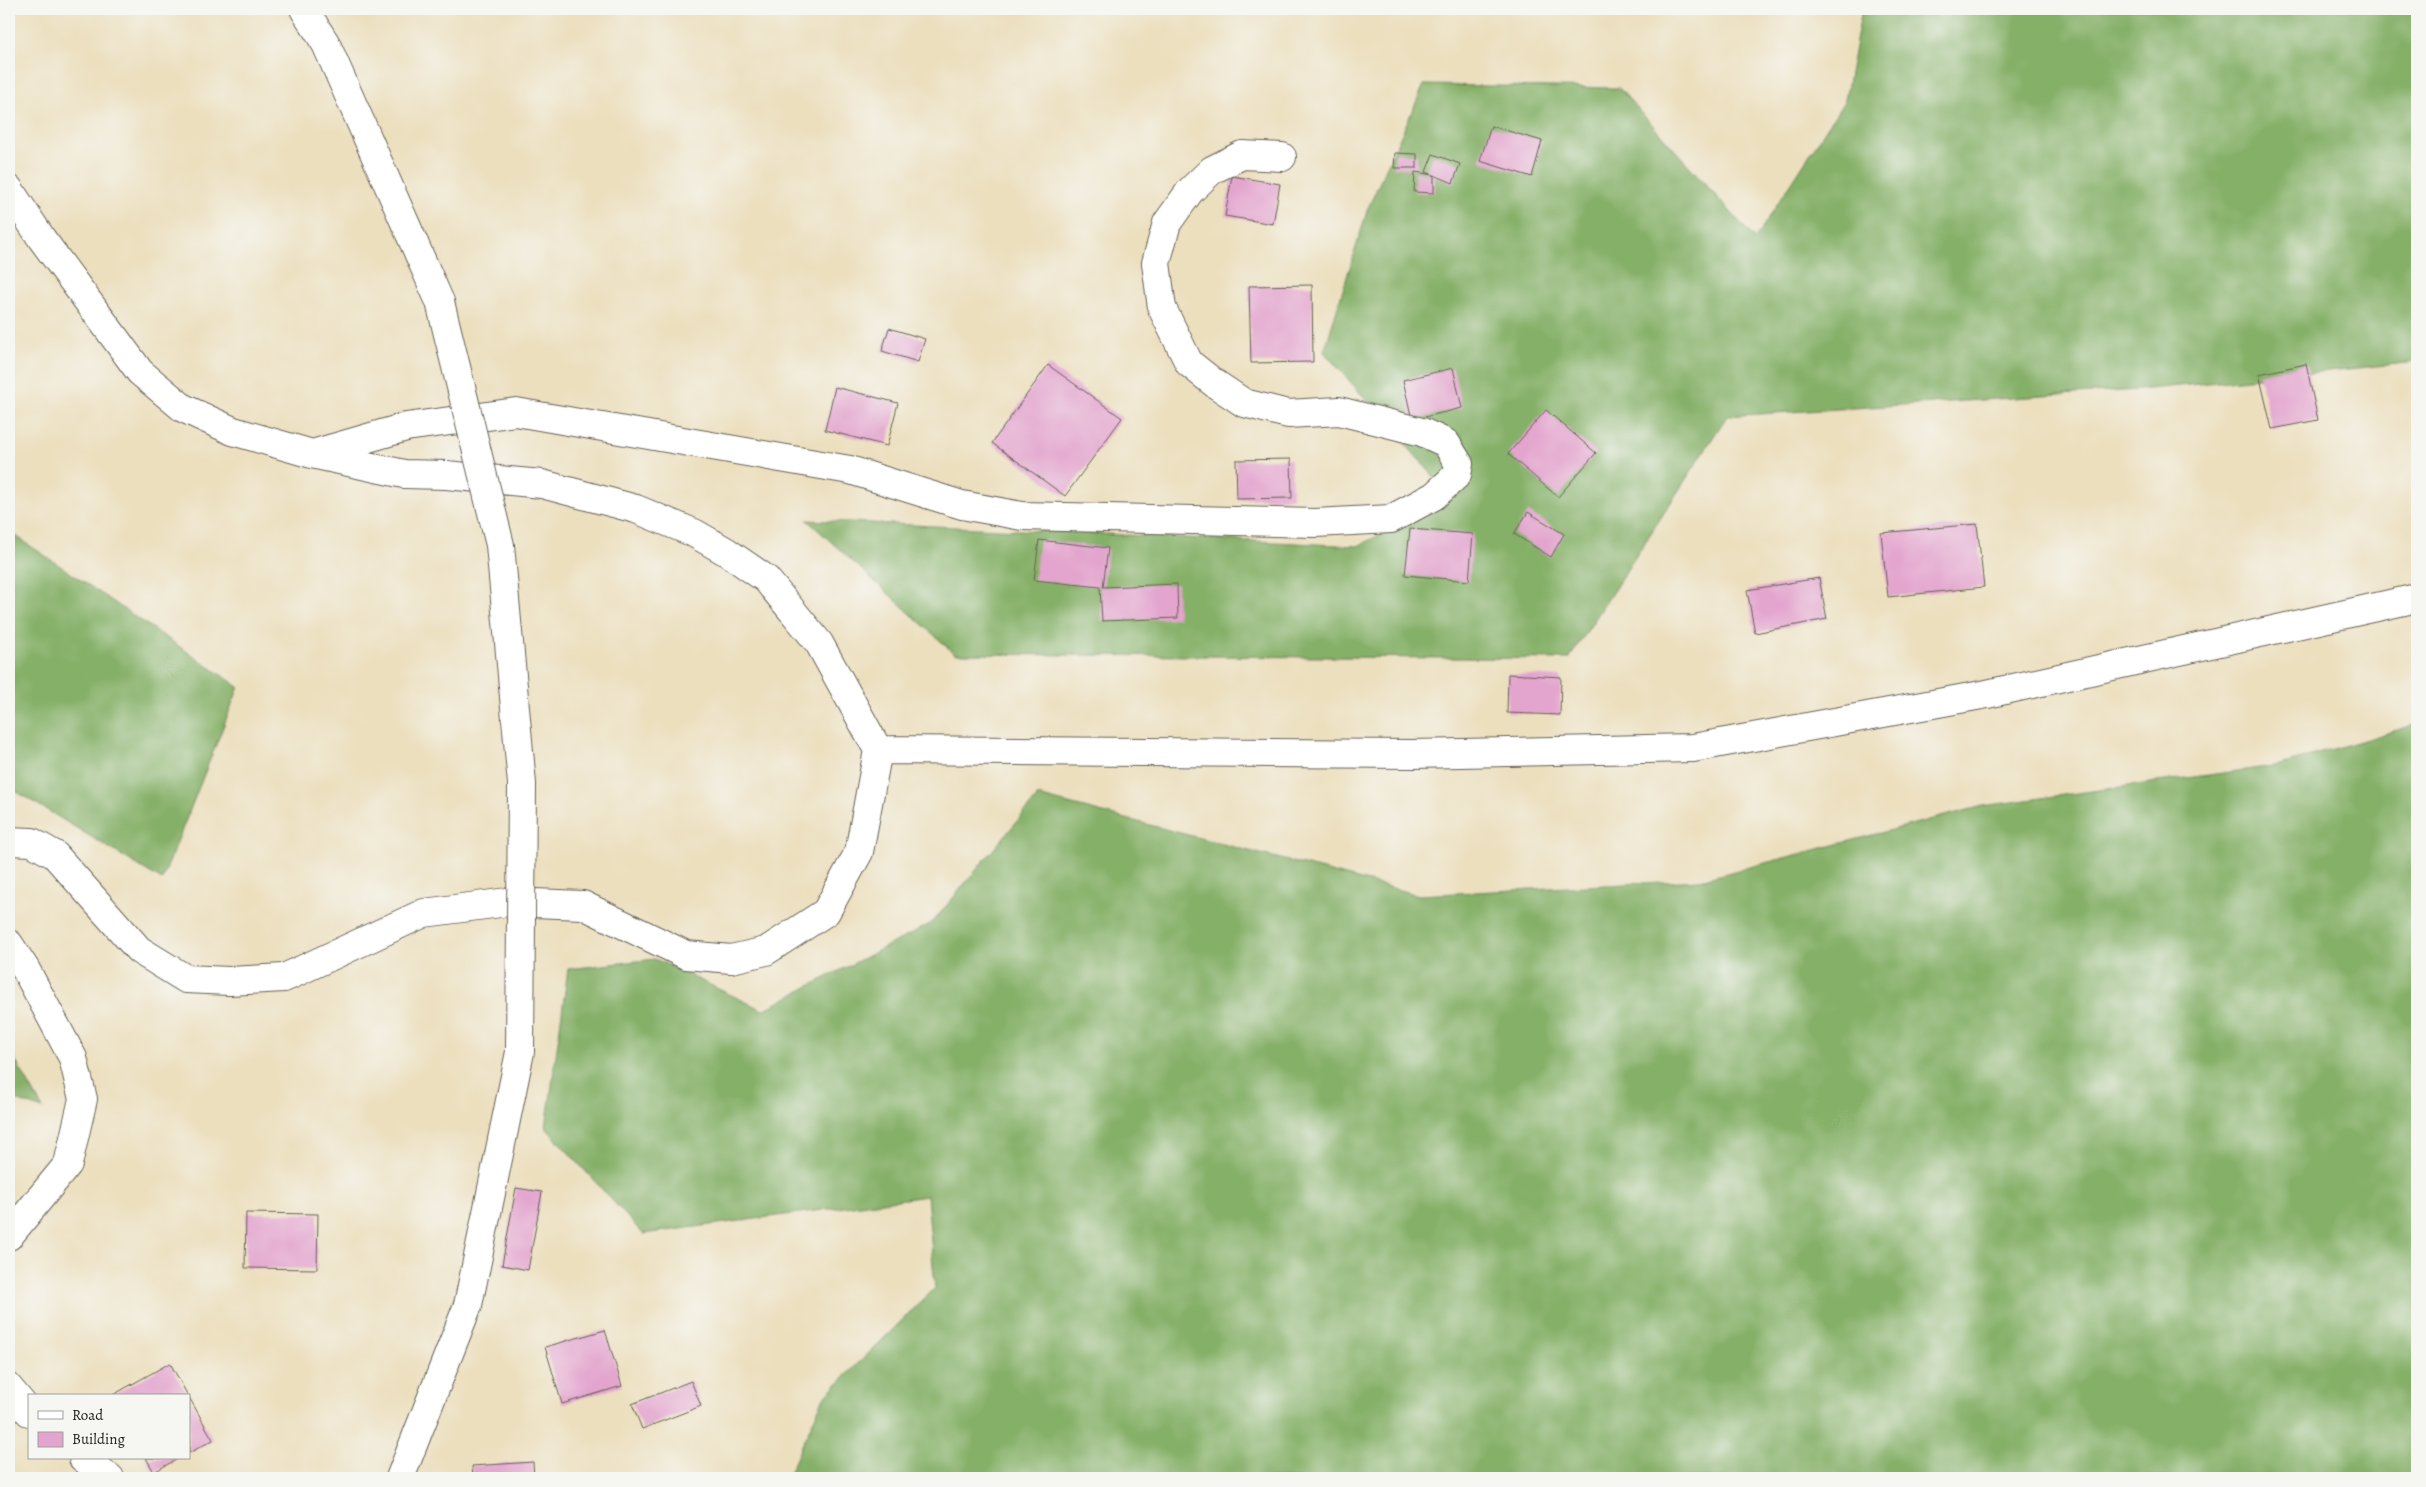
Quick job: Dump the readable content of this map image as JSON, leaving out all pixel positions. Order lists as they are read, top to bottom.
{
  "legend": ["Road", "Building"]
}
